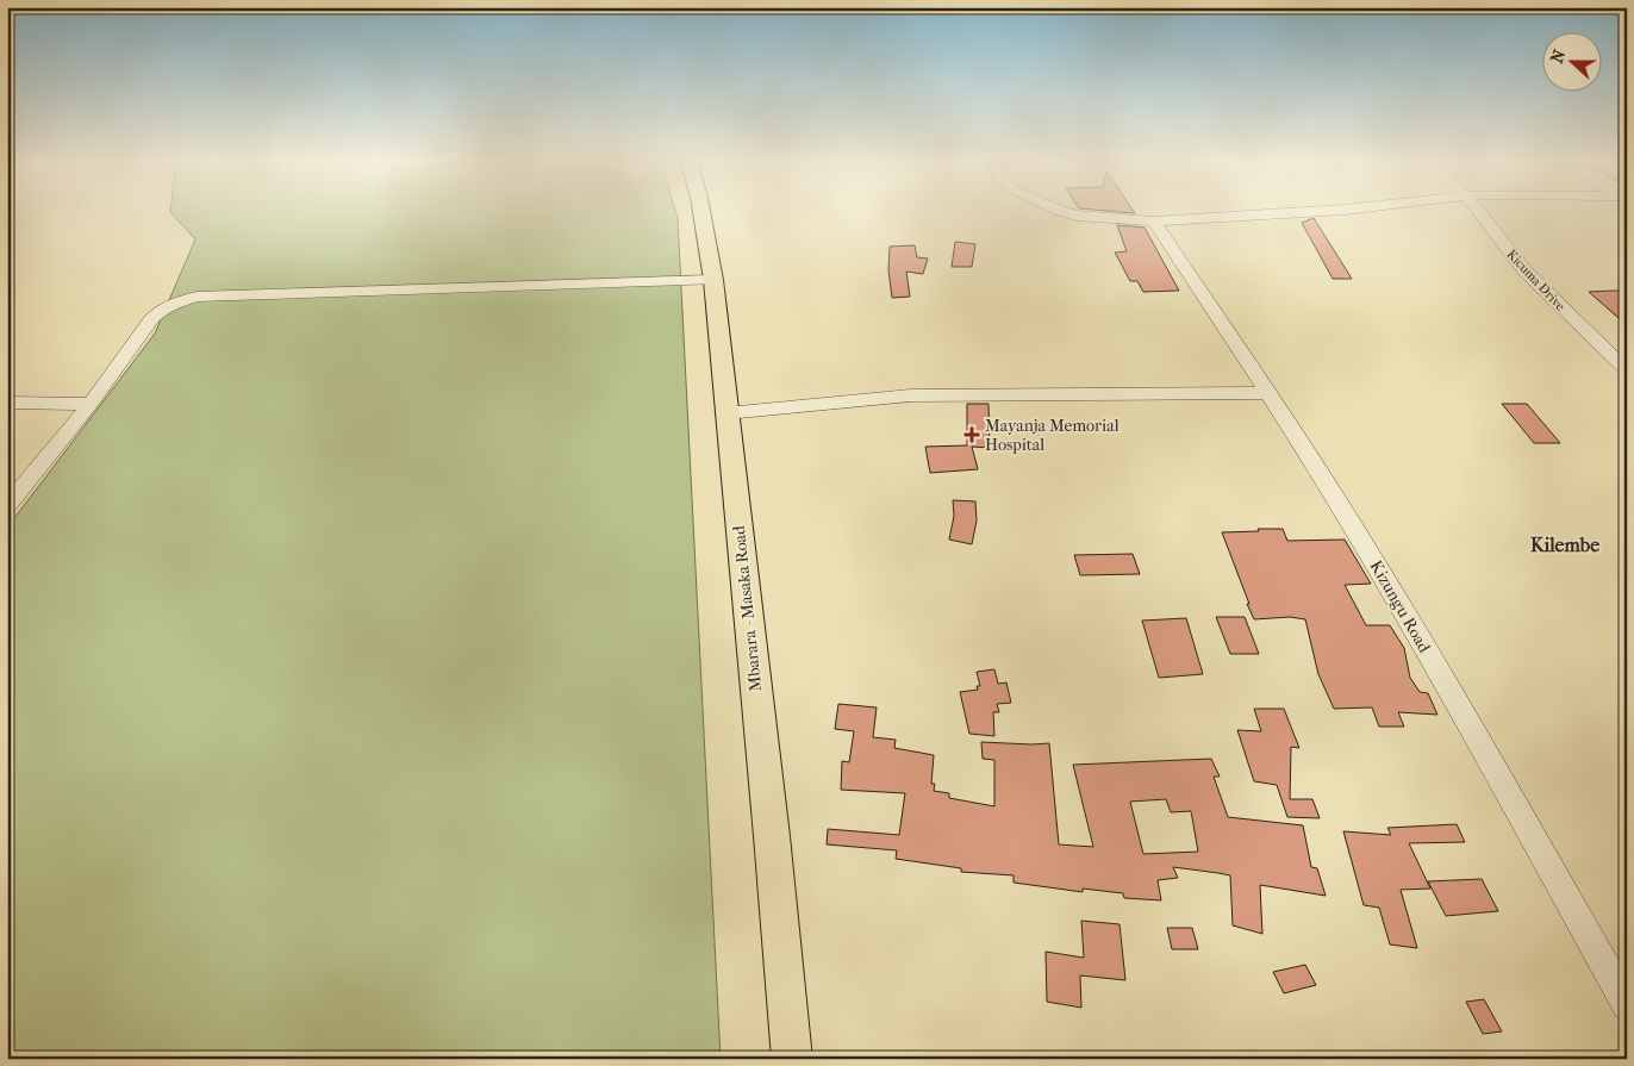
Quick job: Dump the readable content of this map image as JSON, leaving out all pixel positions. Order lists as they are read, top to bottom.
{
  "streets": {
    "main road": ["Mbarara - Masaka Road"],
    "street": ["Kicuma Drive", "Kizungu Road"]
  },
  "districts": ["Kilembe"],
  "places": {
    "health": ["Mayanja Memorial Hospital"]
  },
  "north": "left"
}
